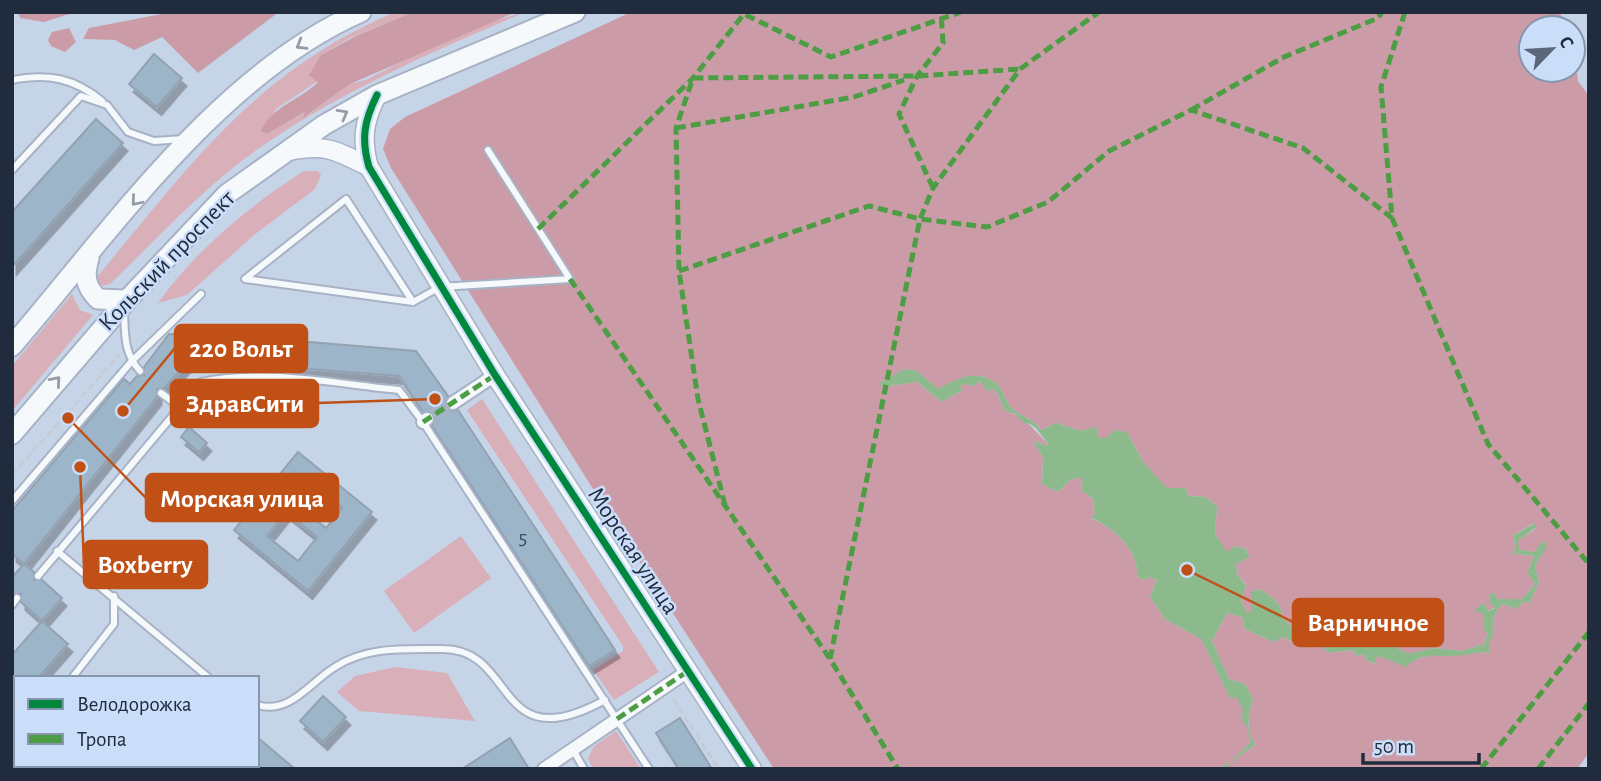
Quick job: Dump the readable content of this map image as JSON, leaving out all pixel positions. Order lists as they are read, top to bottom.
{
  "streets": {
    "main road": ["Кольский проспект"],
    "street": ["Морская улица"]
  },
  "crossings": [
    ["Кольский проспект", "Морская улица"]
  ],
  "places": [
    "ЗдравСити",
    "220 Вольт",
    "Морская улица",
    "Boxberry",
    "Варничное"
  ],
  "house_numbers": ["5"],
  "legend": ["Велодорожка", "Тропа"],
  "scale_bar": "50 m",
  "north": "top right"
}
